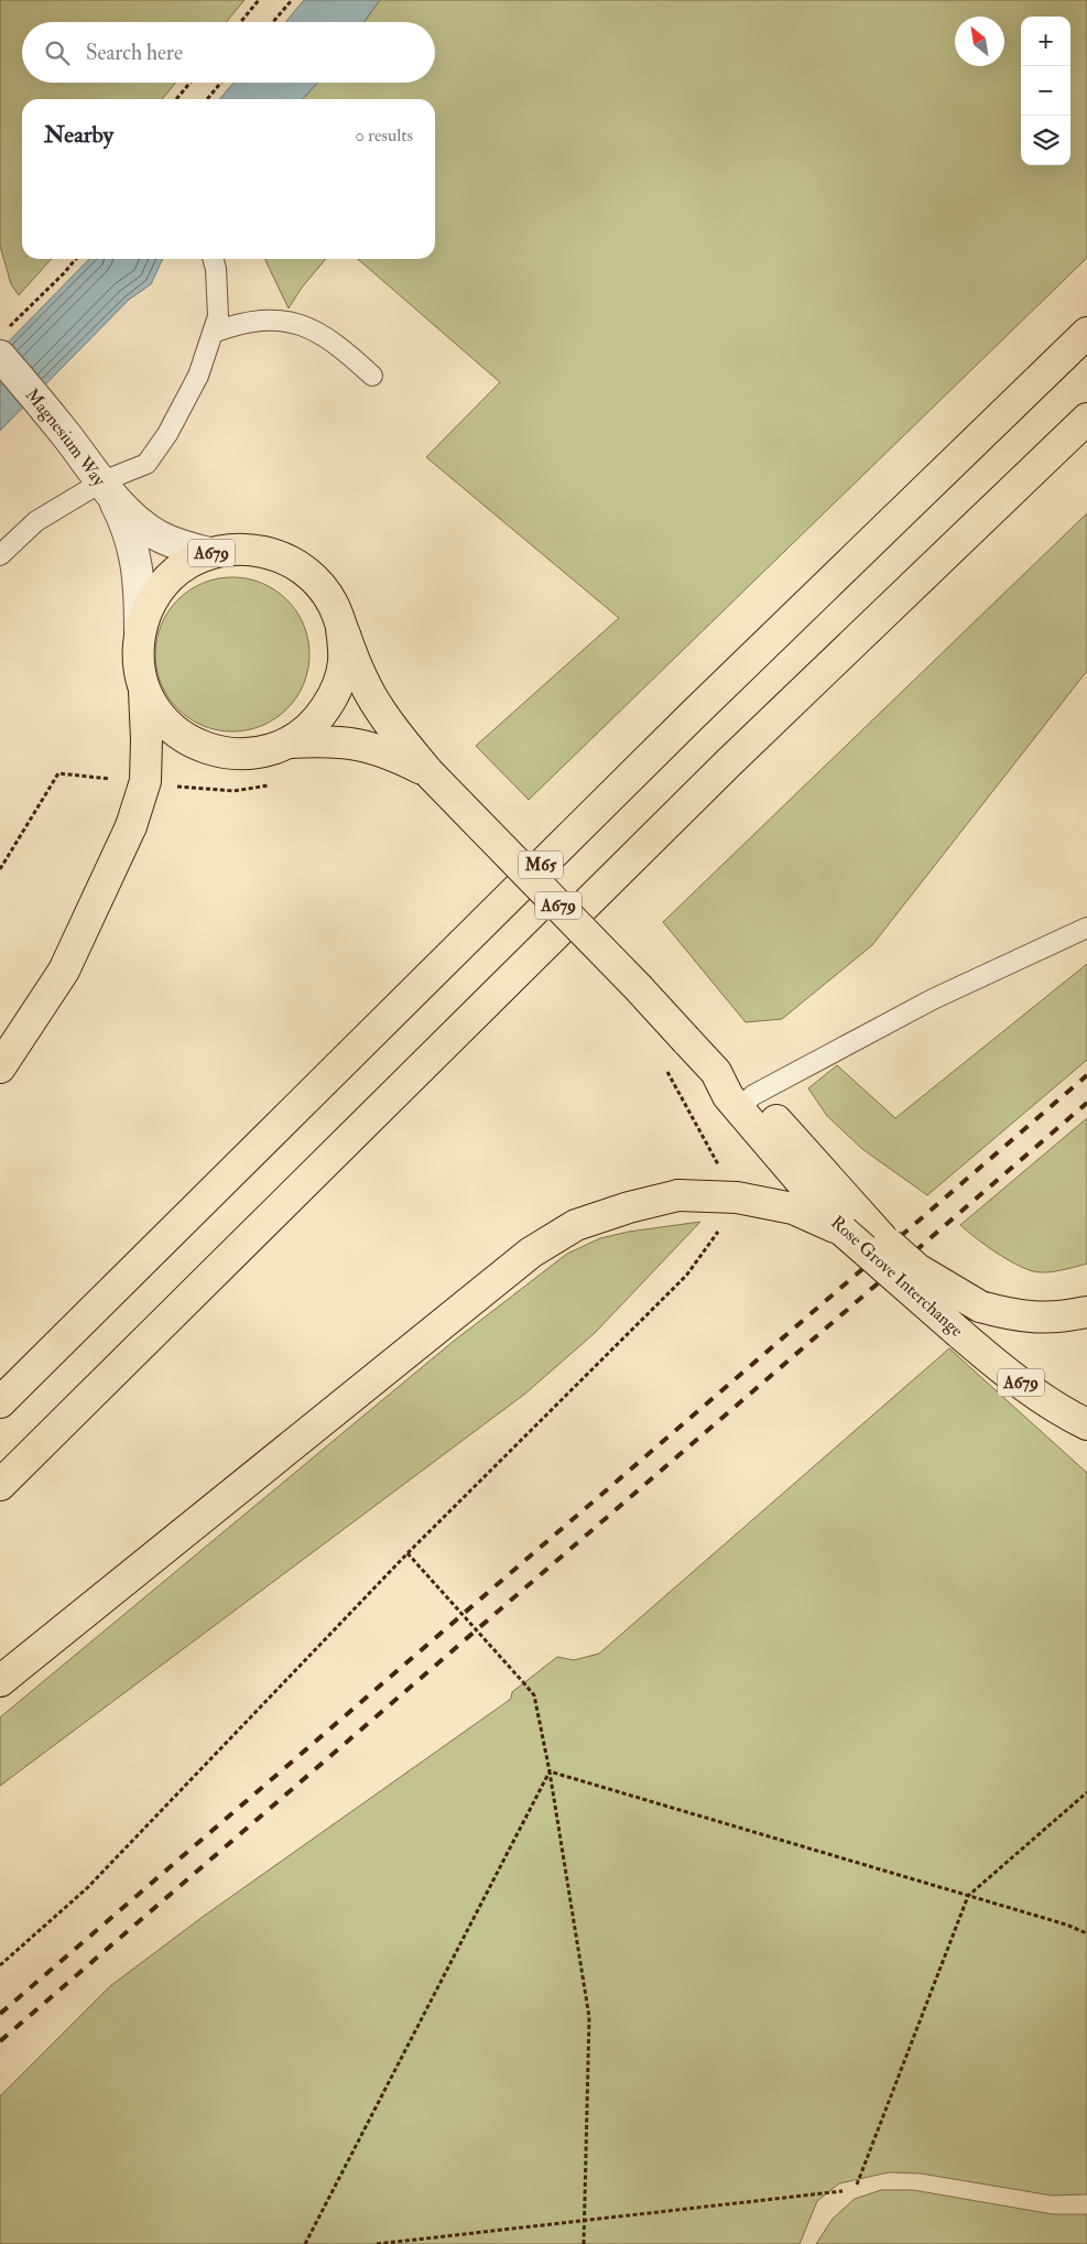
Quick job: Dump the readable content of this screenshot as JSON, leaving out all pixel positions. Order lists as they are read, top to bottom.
{
  "streets": {
    "highway": ["A679", "M65", "Rose Grove Interchange"],
    "street": ["Magnesium Way"]
  },
  "crossings": [
    ["Magnesium Way", "Rose Grove Interchange"]
  ],
  "north": "top left",
  "page": {
    "map_buttons": ["+", "−"],
    "search": "Search here",
    "heading": ["Nearby", "0 results"]
  }
}
